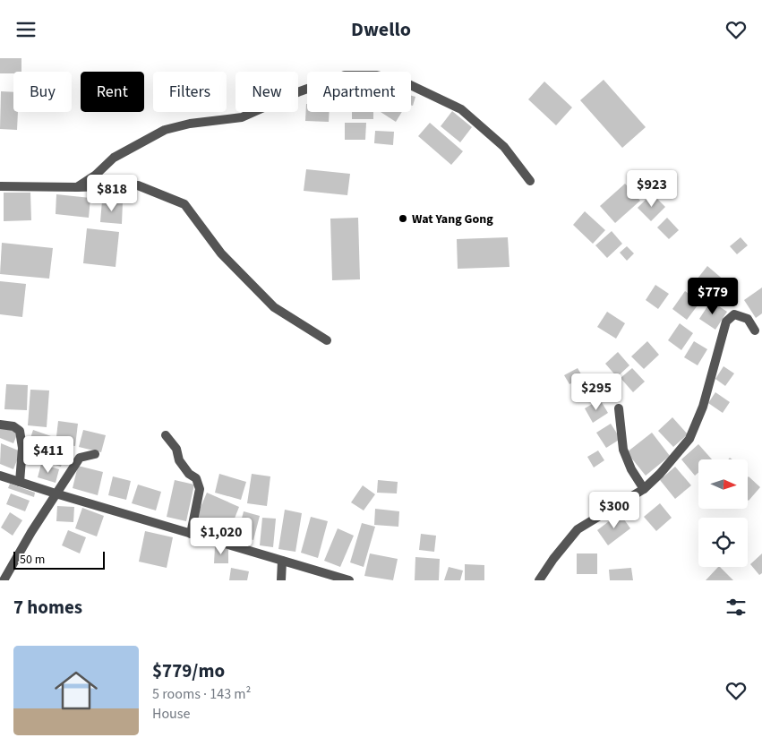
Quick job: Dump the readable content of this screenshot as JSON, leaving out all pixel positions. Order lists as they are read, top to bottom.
{
  "places": ["Wat Yang Gong"],
  "scale_bar": "50 m",
  "north": "right",
  "page": {
    "header": "Dwello",
    "chip": [
      "Buy",
      "Rent",
      "Filters",
      "New",
      "Apartment"
    ],
    "price": [
      "$923",
      "$818",
      "$779",
      "$295",
      "$411",
      "$300",
      "$1,020"
    ],
    "scale": "50 m",
    "heading": "7 homes",
    "list": [
      {
        "name": "$779/mo",
        "note": "5 rooms · 143 m² · House"
      }
    ]
  }
}
